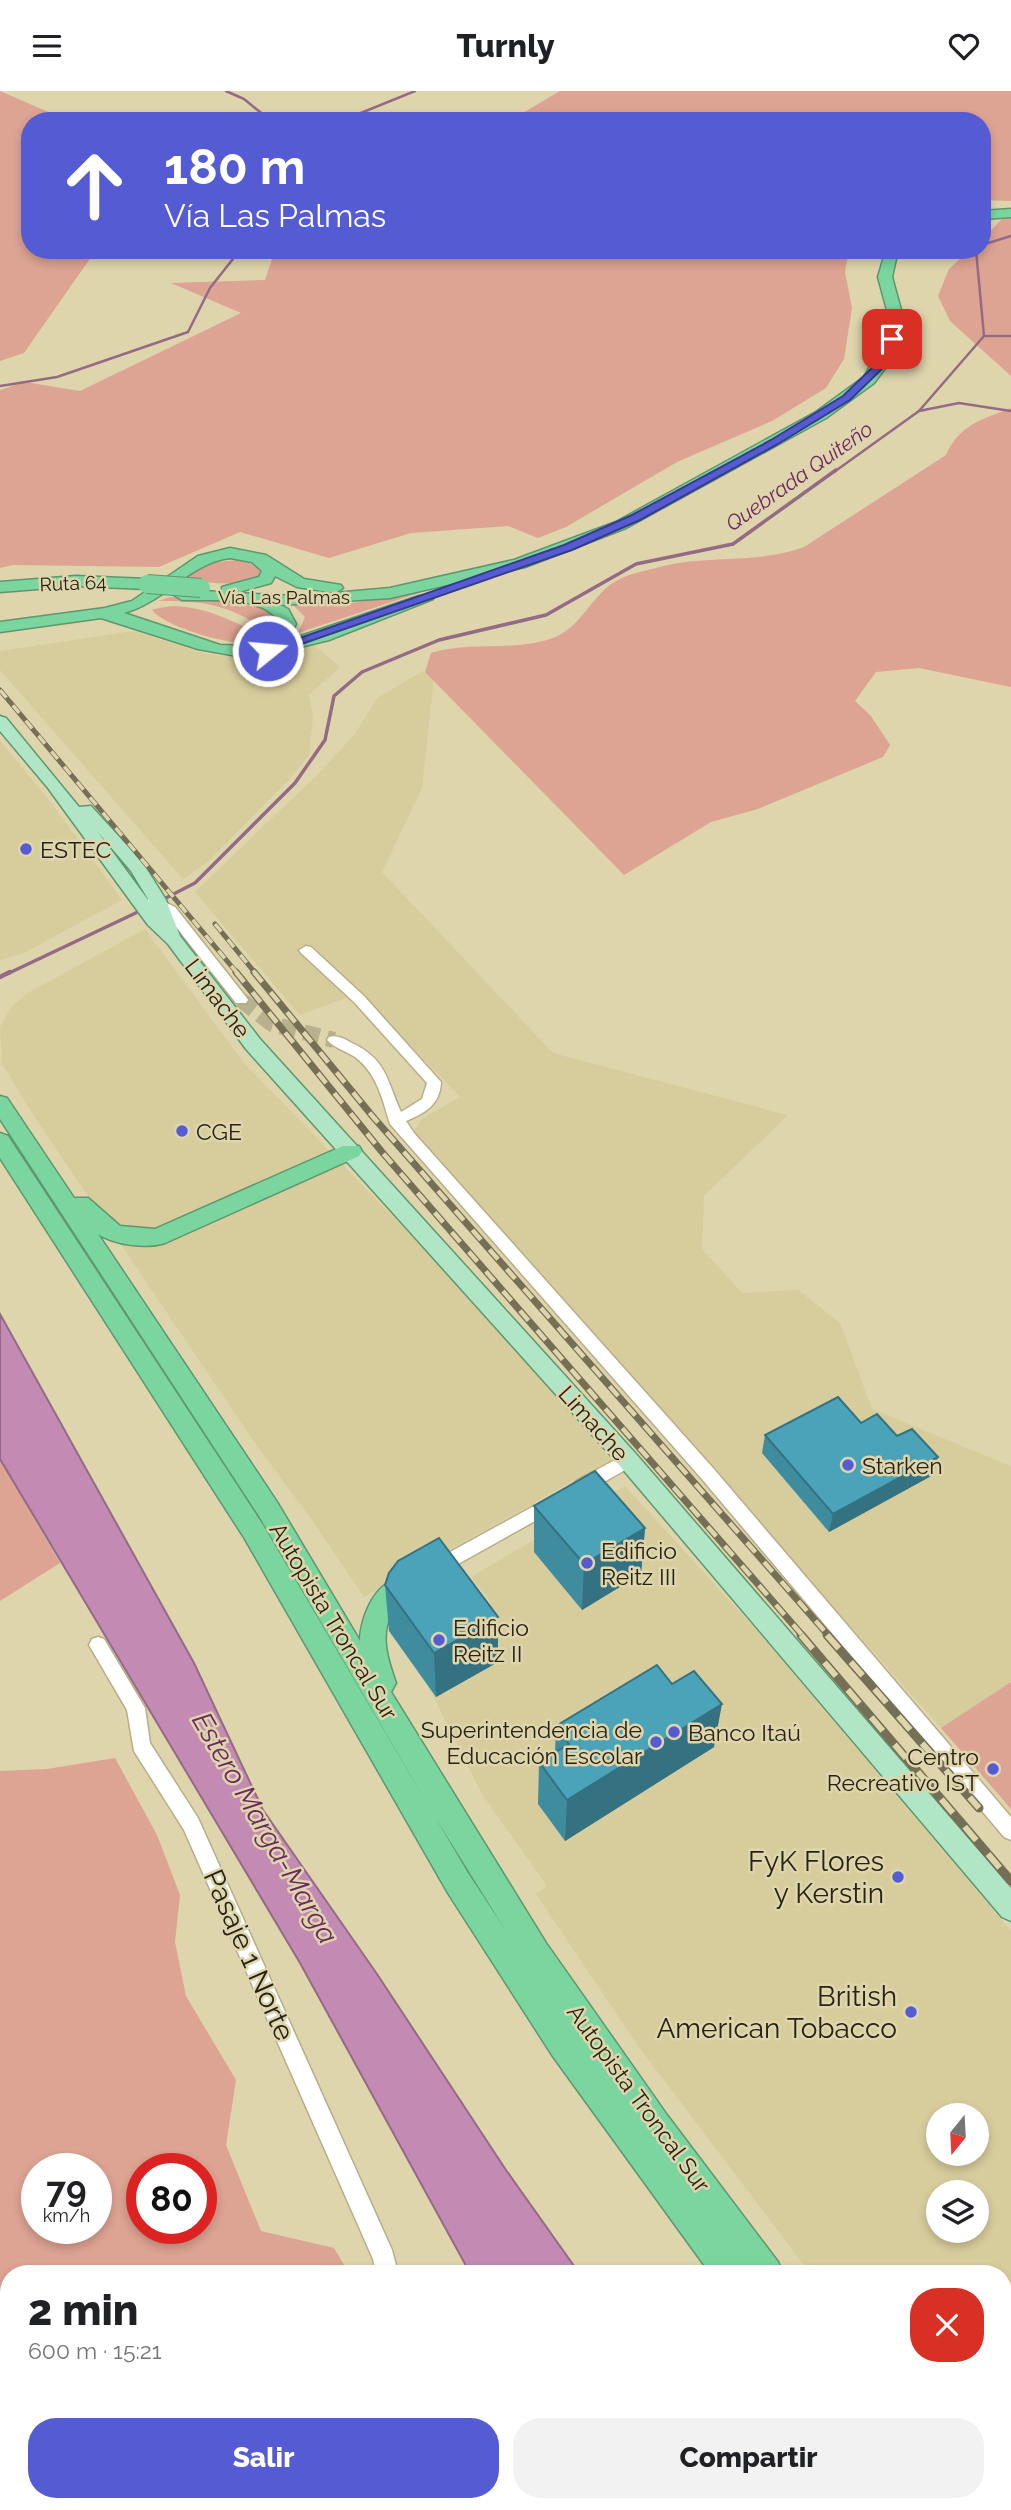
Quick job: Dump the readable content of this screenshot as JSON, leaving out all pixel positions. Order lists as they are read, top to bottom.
{
  "streets": {
    "highway": ["Ruta 64", "Vía Las Palmas", "Autopista Troncal Sur"],
    "main road": ["Limache"],
    "street": ["Pasaje 1 Norte"]
  },
  "crossings": [
    ["Ruta 64", "Vía Las Palmas"]
  ],
  "water": ["Quebrada Quiteño", "Estero Marga-Marga"],
  "places": [
    "ESTEC",
    "CGE",
    "Starken",
    "Edificio Reitz III",
    "Edificio Reitz II",
    "Banco Itaú",
    "Superintendencia de Educación Escolar",
    "Centro Recreativo IST",
    "FyK Flores y Kerstin",
    "British American Tobacco"
  ],
  "north": "bottom",
  "page": {
    "header": "Turnly",
    "turn": ["180 m", "Vía Las Palmas"],
    "speed": "79 km/h",
    "limit": "80",
    "heading": ["2 min", "600 m · 15:21"],
    "buttons": ["Salir", "Compartir"]
  }
}
